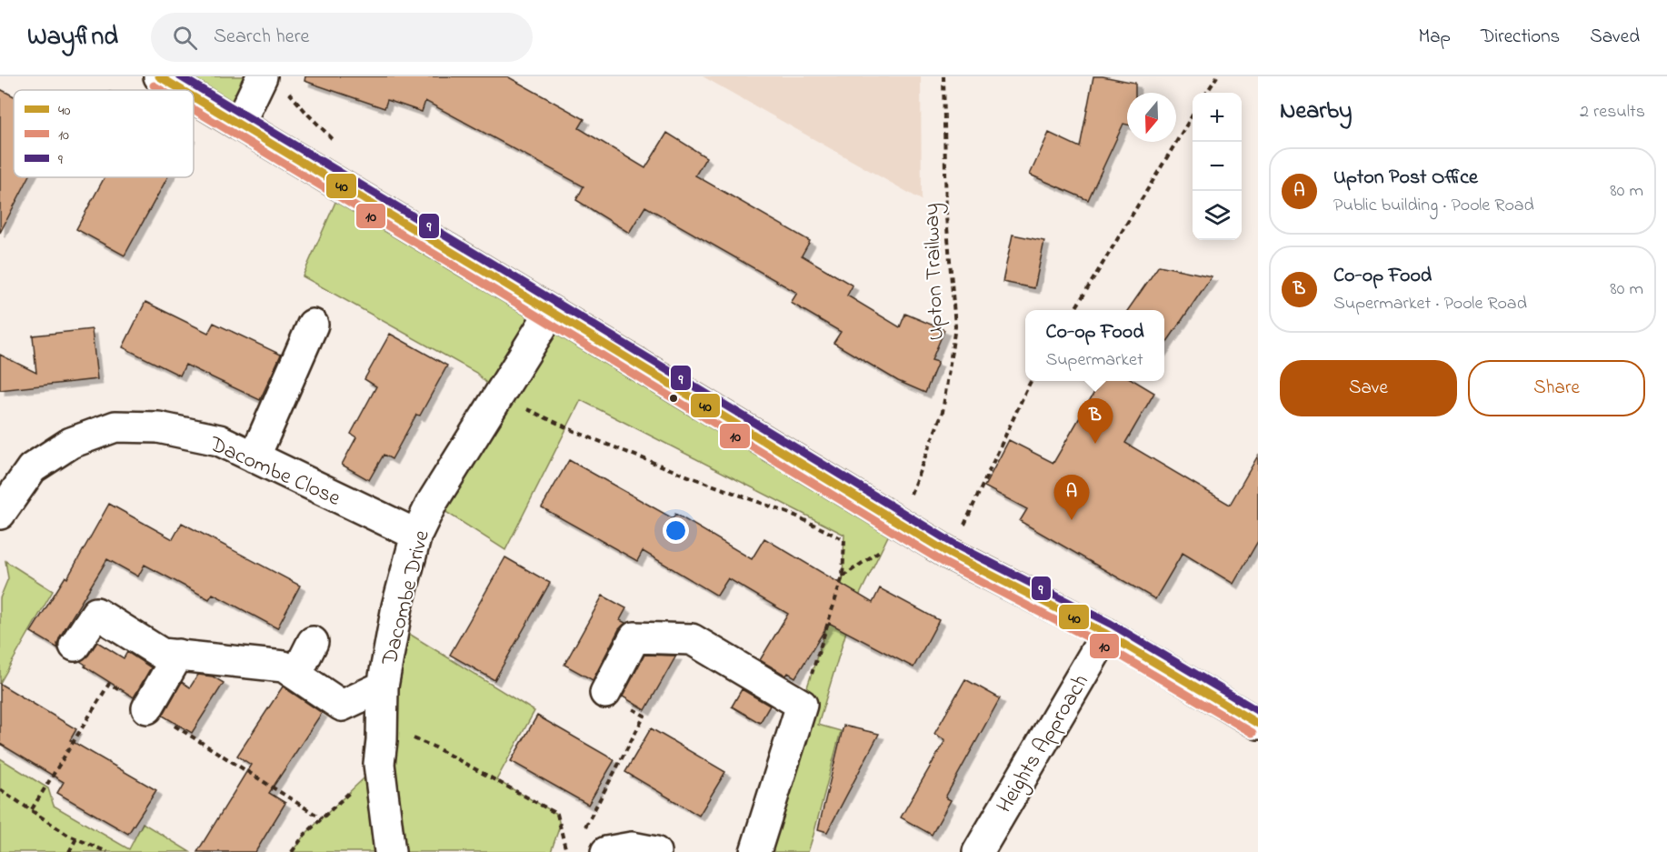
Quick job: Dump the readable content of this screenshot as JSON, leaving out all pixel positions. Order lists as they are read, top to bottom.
{
  "streets": {
    "street": ["Dacombe Close", "Dacombe Drive", "Heights Approach"],
    "path": ["Upton Trailway"]
  },
  "crossings": [
    ["Dacombe Close", "Dacombe Drive"]
  ],
  "lines": ["transit line 40", "transit line 9", "transit line 10"],
  "legend": ["40", "10", "9"],
  "north": "bottom",
  "page": {
    "header": "Wayfind",
    "search": "Search here",
    "nav": ["Map", "Directions", "Saved"],
    "heading": ["Nearby", "2 results"],
    "map_buttons": ["+", "−"],
    "list": [
      {
        "mark": "A",
        "name": "Upton Post Office",
        "note": "Public building · Poole Road",
        "value": "80 m"
      },
      {
        "mark": "B",
        "name": "Co-op Food",
        "note": "Supermarket · Poole Road",
        "value": "80 m"
      }
    ],
    "popup": ["Co-op Food", "Supermarket"],
    "buttons": ["Save", "Share"],
    "pins": ["B", "A"]
  }
}
